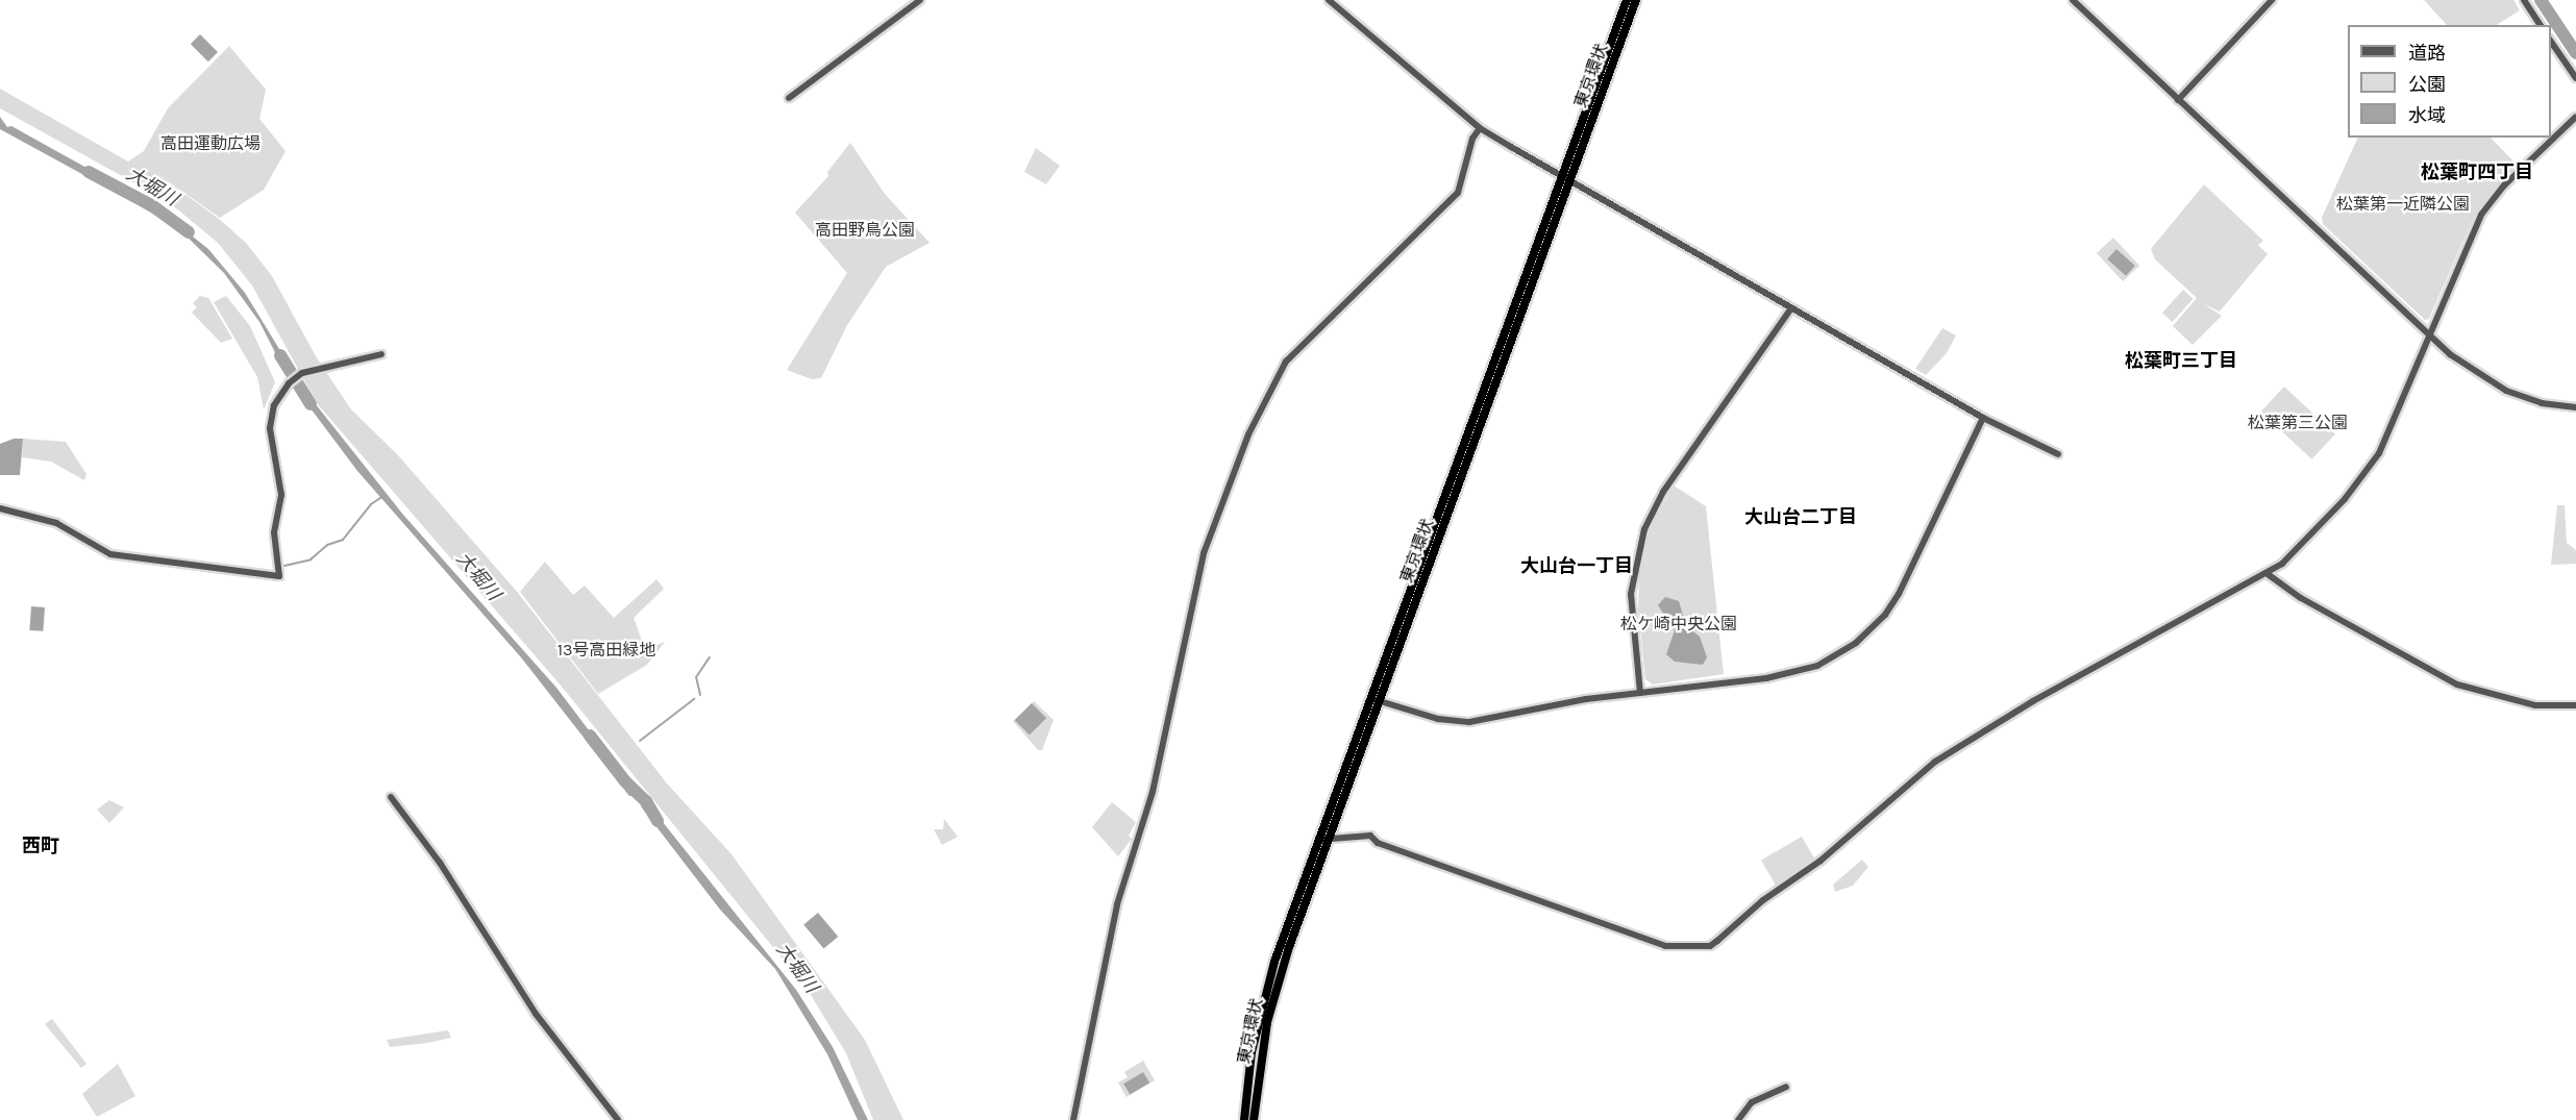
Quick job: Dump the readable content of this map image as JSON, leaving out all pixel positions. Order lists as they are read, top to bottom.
{
  "streets": {
    "highway": ["東京環状"]
  },
  "districts": [
    "松葉町四丁目",
    "松葉町三丁目",
    "大山台二丁目",
    "大山台一丁目",
    "西町"
  ],
  "water": ["大堀川"],
  "parks": [
    "高田運動広場",
    "松葉第一近隣公園",
    "高田野鳥公園",
    "松葉第三公園",
    "松ケ崎中央公園",
    "13号高田緑地"
  ],
  "legend": ["道路", "公園", "水域"]
}
